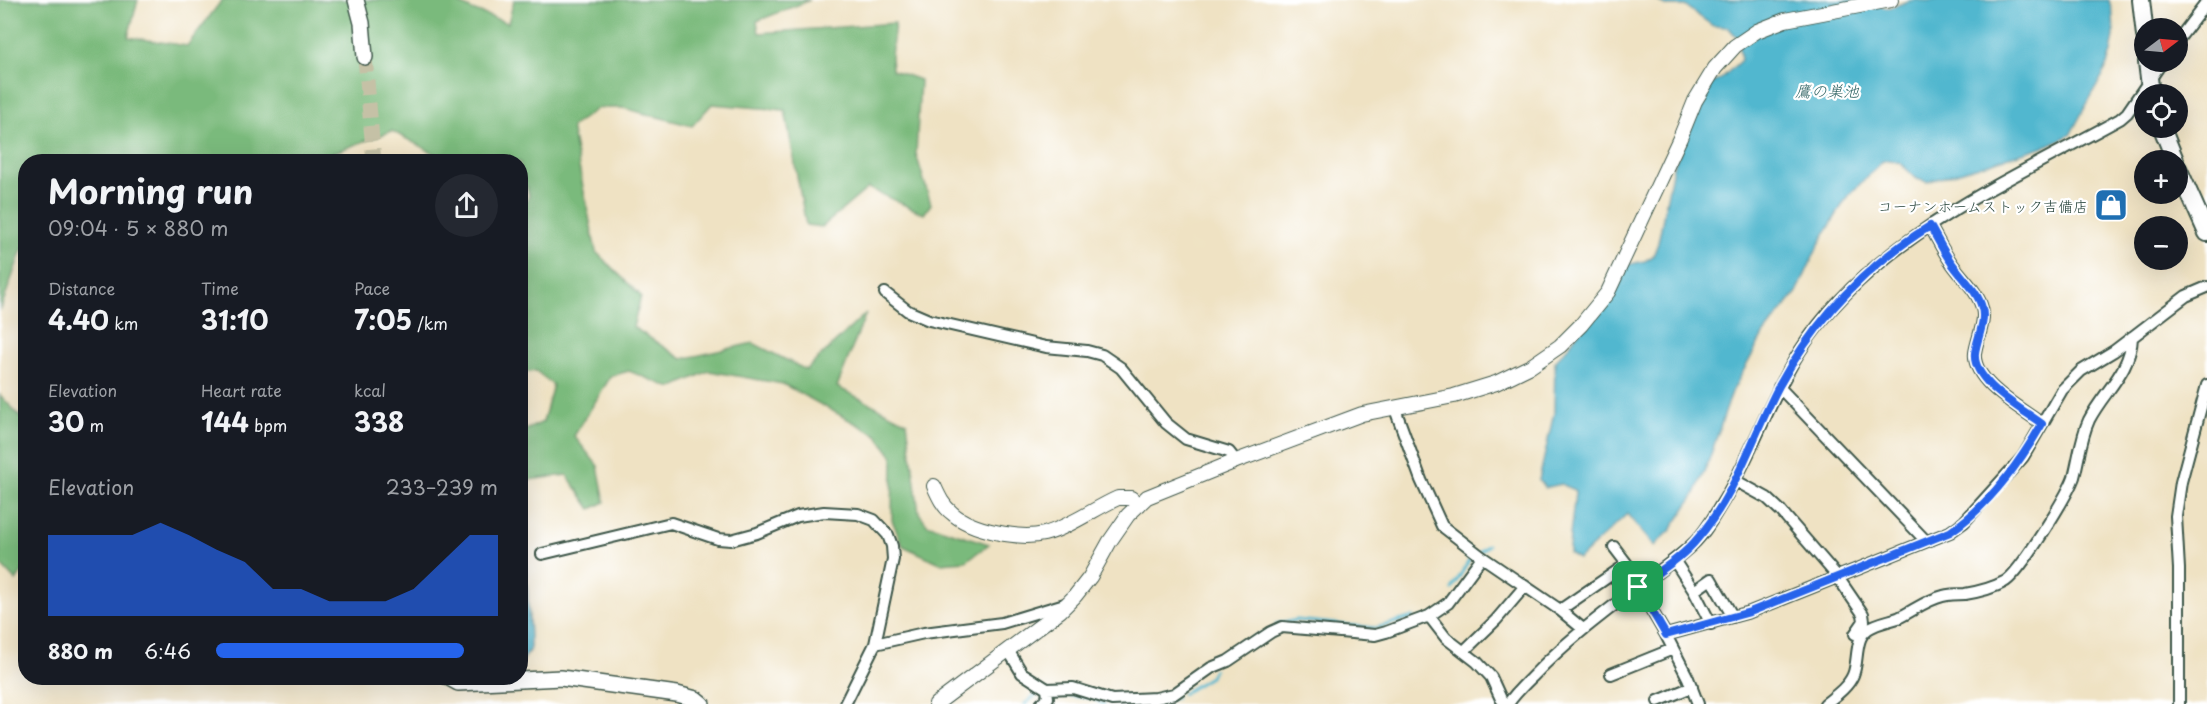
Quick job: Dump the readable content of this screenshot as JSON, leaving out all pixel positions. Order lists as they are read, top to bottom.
{
  "water": ["鷹の巣池"],
  "places": {
    "shop": ["コーナンホームストック吉備店"]
  },
  "north": "right",
  "page": {
    "map_buttons": ["+", "−"],
    "heading": ["Morning run", "09:04 · 5 × 880 m"],
    "stats": [
      ["Distance", "4.40 km"],
      ["Time", "31:10"],
      ["Pace", "7:05 /km"],
      ["Elevation", "30 m"],
      ["Heart rate", "144 bpm"],
      ["kcal", "338"]
    ],
    "chart": ["Elevation", "233–239 m"],
    "list": [
      {
        "name": "880 m",
        "note": "6:46"
      }
    ]
  }
}
